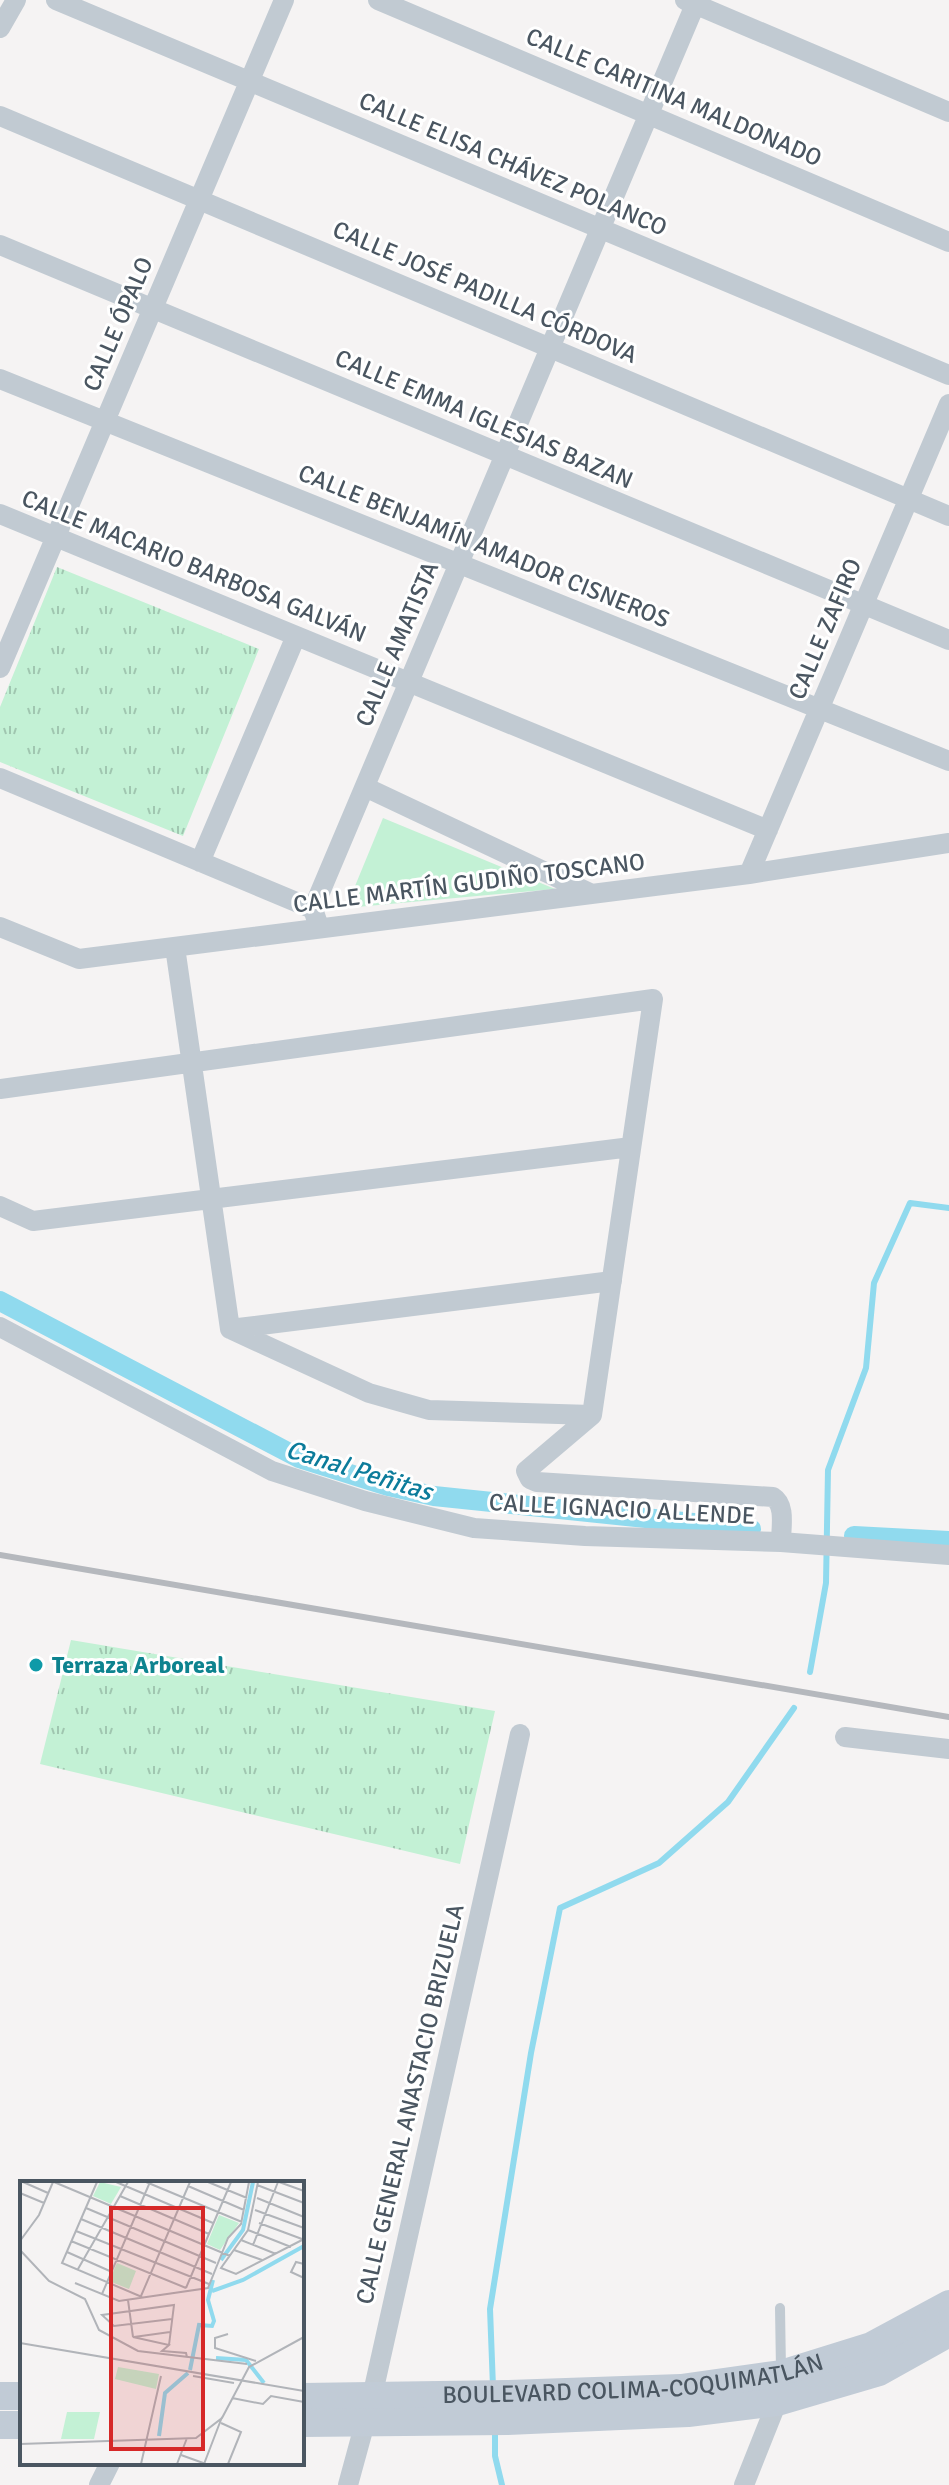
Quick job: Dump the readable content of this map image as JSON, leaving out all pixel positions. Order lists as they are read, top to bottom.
{
  "streets": {
    "main road": ["BOULEVARD COLIMA-COQUIMATLÁN"],
    "street": [
      "CALLE CARITINA MALDONADO",
      "CALLE ELISA CHÁVEZ POLANCO",
      "CALLE JOSÉ PADILLA CÓRDOVA",
      "CALLE ÓPALO",
      "CALLE EMMA IGLESIAS BAZAN",
      "CALLE BENJAMÍN AMADOR CISNEROS",
      "CALLE MACARIO BARBOSA GALVÁN",
      "CALLE ZAFIRO",
      "CALLE AMATISTA",
      "CALLE MARTÍN GUDIÑO TOSCANO",
      "CALLE IGNACIO ALLENDE",
      "CALLE GENERAL ANASTACIO BRIZUELA"
    ]
  },
  "crossings": [
    ["CALLE CARITINA MALDONADO", "CALLE AMATISTA"],
    ["CALLE ELISA CHÁVEZ POLANCO", "CALLE ÓPALO"],
    ["CALLE ELISA CHÁVEZ POLANCO", "CALLE AMATISTA"],
    ["CALLE JOSÉ PADILLA CÓRDOVA", "CALLE ÓPALO"],
    ["CALLE JOSÉ PADILLA CÓRDOVA", "CALLE ZAFIRO"],
    ["CALLE JOSÉ PADILLA CÓRDOVA", "CALLE AMATISTA"],
    ["CALLE ÓPALO", "CALLE EMMA IGLESIAS BAZAN"],
    ["CALLE ÓPALO", "CALLE BENJAMÍN AMADOR CISNEROS"],
    ["CALLE ÓPALO", "CALLE MACARIO BARBOSA GALVÁN"],
    ["CALLE EMMA IGLESIAS BAZAN", "CALLE ZAFIRO"],
    ["CALLE EMMA IGLESIAS BAZAN", "CALLE AMATISTA"],
    ["CALLE BENJAMÍN AMADOR CISNEROS", "CALLE ZAFIRO"],
    ["CALLE BENJAMÍN AMADOR CISNEROS", "CALLE AMATISTA"],
    ["CALLE MACARIO BARBOSA GALVÁN", "CALLE ZAFIRO"],
    ["CALLE MACARIO BARBOSA GALVÁN", "CALLE AMATISTA"],
    ["CALLE ZAFIRO", "CALLE MARTÍN GUDIÑO TOSCANO"],
    ["CALLE AMATISTA", "CALLE MARTÍN GUDIÑO TOSCANO"],
    ["CALLE GENERAL ANASTACIO BRIZUELA", "BOULEVARD COLIMA-COQUIMATLÁN"]
  ],
  "water": ["Canal Peñitas"],
  "places": ["Terraza Arboreal"]
}
